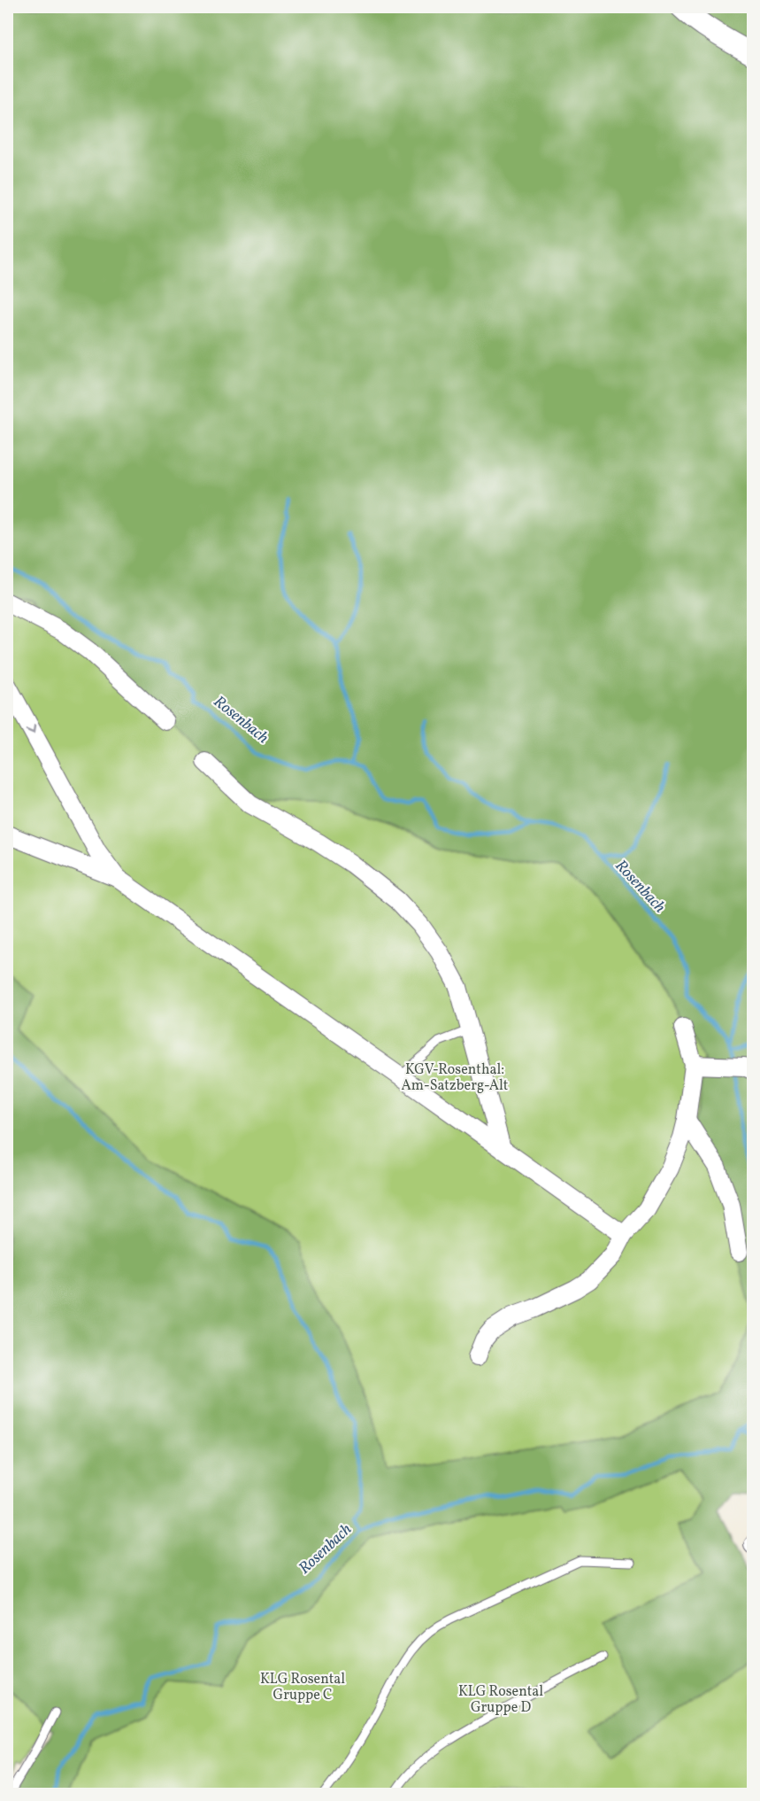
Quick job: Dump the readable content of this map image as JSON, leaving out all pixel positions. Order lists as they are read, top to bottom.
{
  "water": ["Rosenbach"],
  "parks": ["KGV-Rosenthal: Am-Satzberg-Alt", "KLG Rosental Gruppe C", "KLG Rosental Gruppe D"]
}
